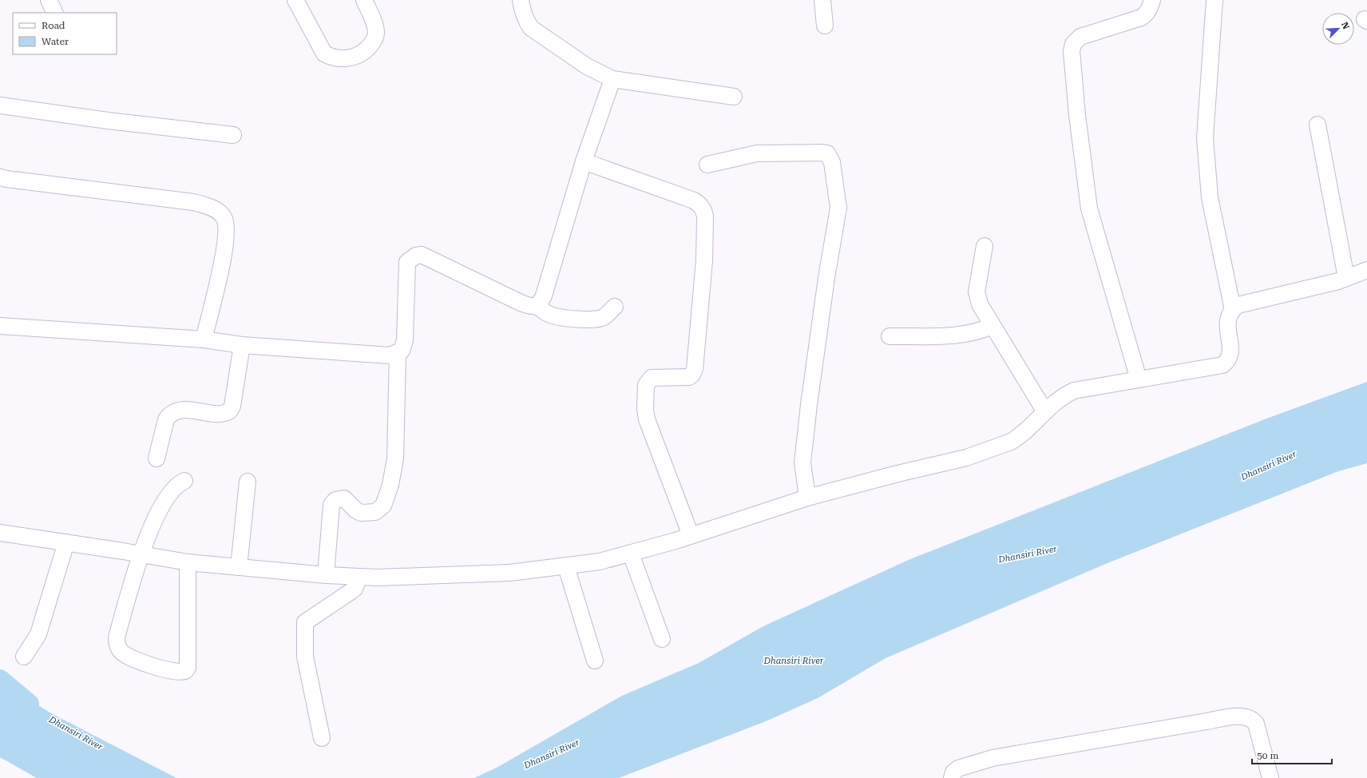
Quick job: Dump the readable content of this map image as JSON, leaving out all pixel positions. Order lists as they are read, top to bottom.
{
  "water": ["Dhansiri River"],
  "legend": ["Road", "Water"],
  "scale_bar": "50 m",
  "north": "top right"
}
